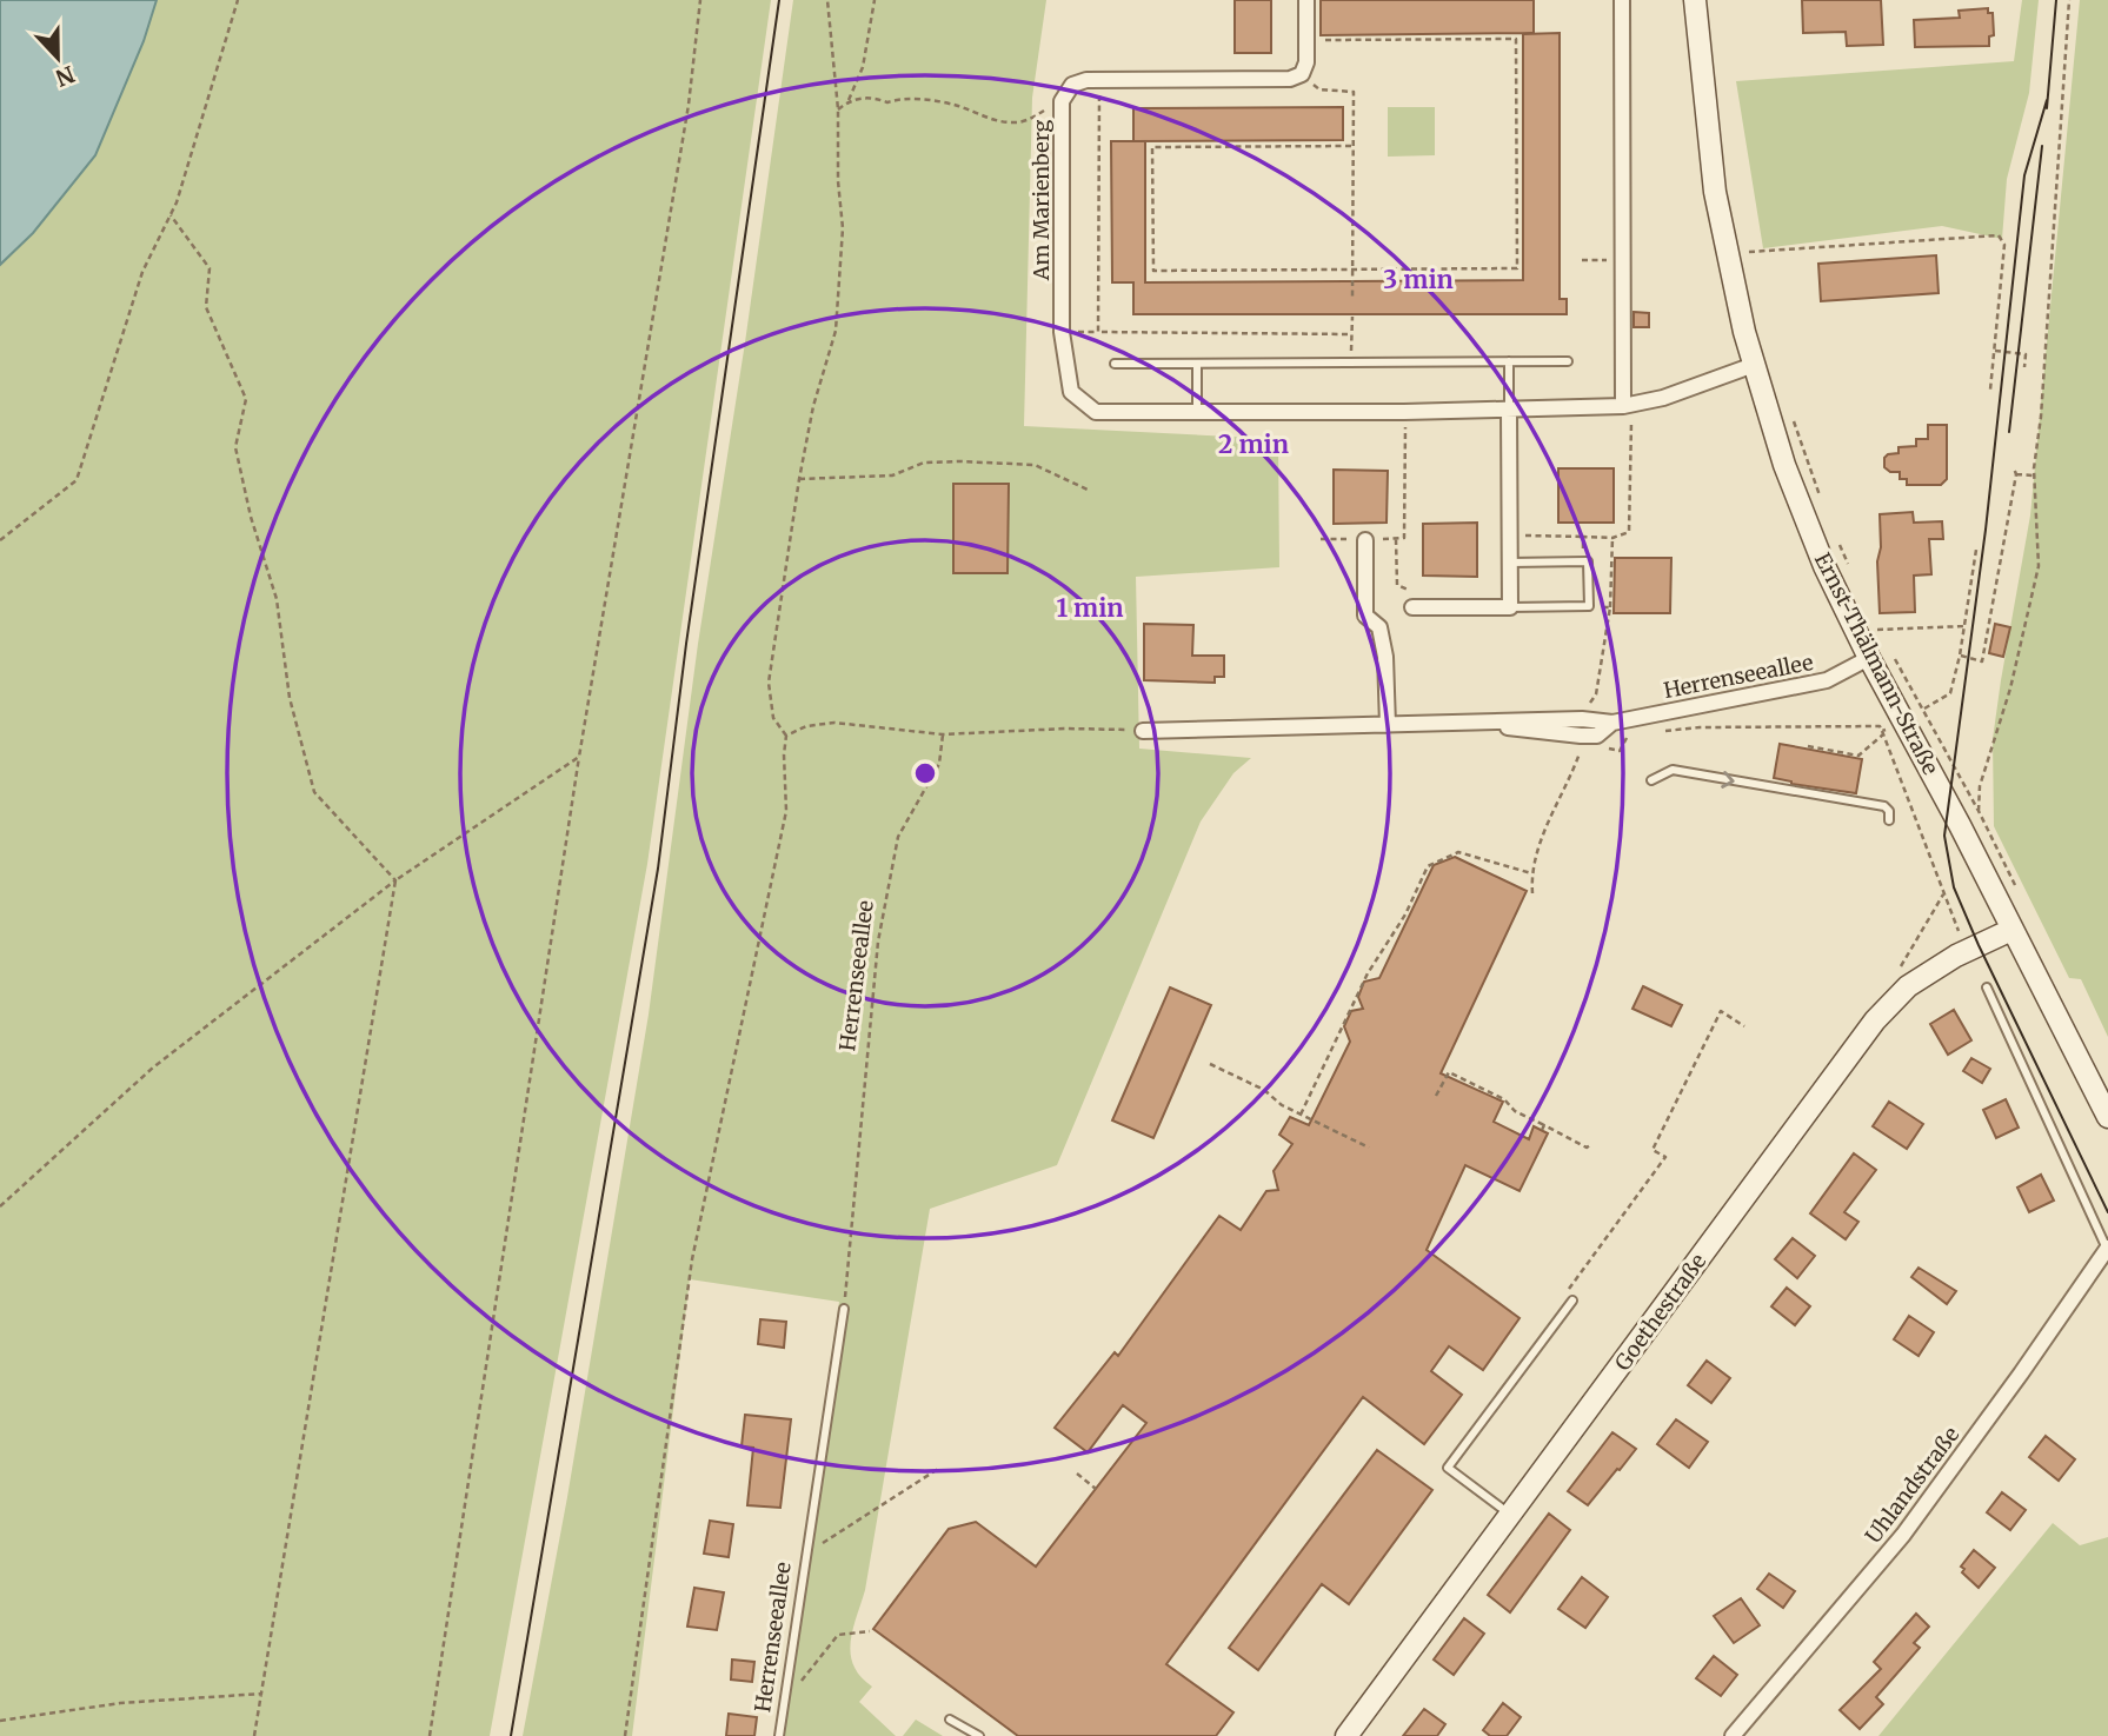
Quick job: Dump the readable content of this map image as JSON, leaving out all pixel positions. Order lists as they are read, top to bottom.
{
  "streets": {
    "main road": ["Ernst-Thälmann-Straße", "Goethestraße"],
    "street": ["Am Marienberg", "Herrenseeallee", "Uhlandstraße"]
  },
  "crossings": [
    ["Am Marienberg", "Ernst-Thälmann-Straße"],
    ["Ernst-Thälmann-Straße", "Herrenseeallee"],
    ["Ernst-Thälmann-Straße", "Goethestraße"]
  ],
  "north": "bottom",
  "rings": ["3 min", "2 min", "1 min"]
}
